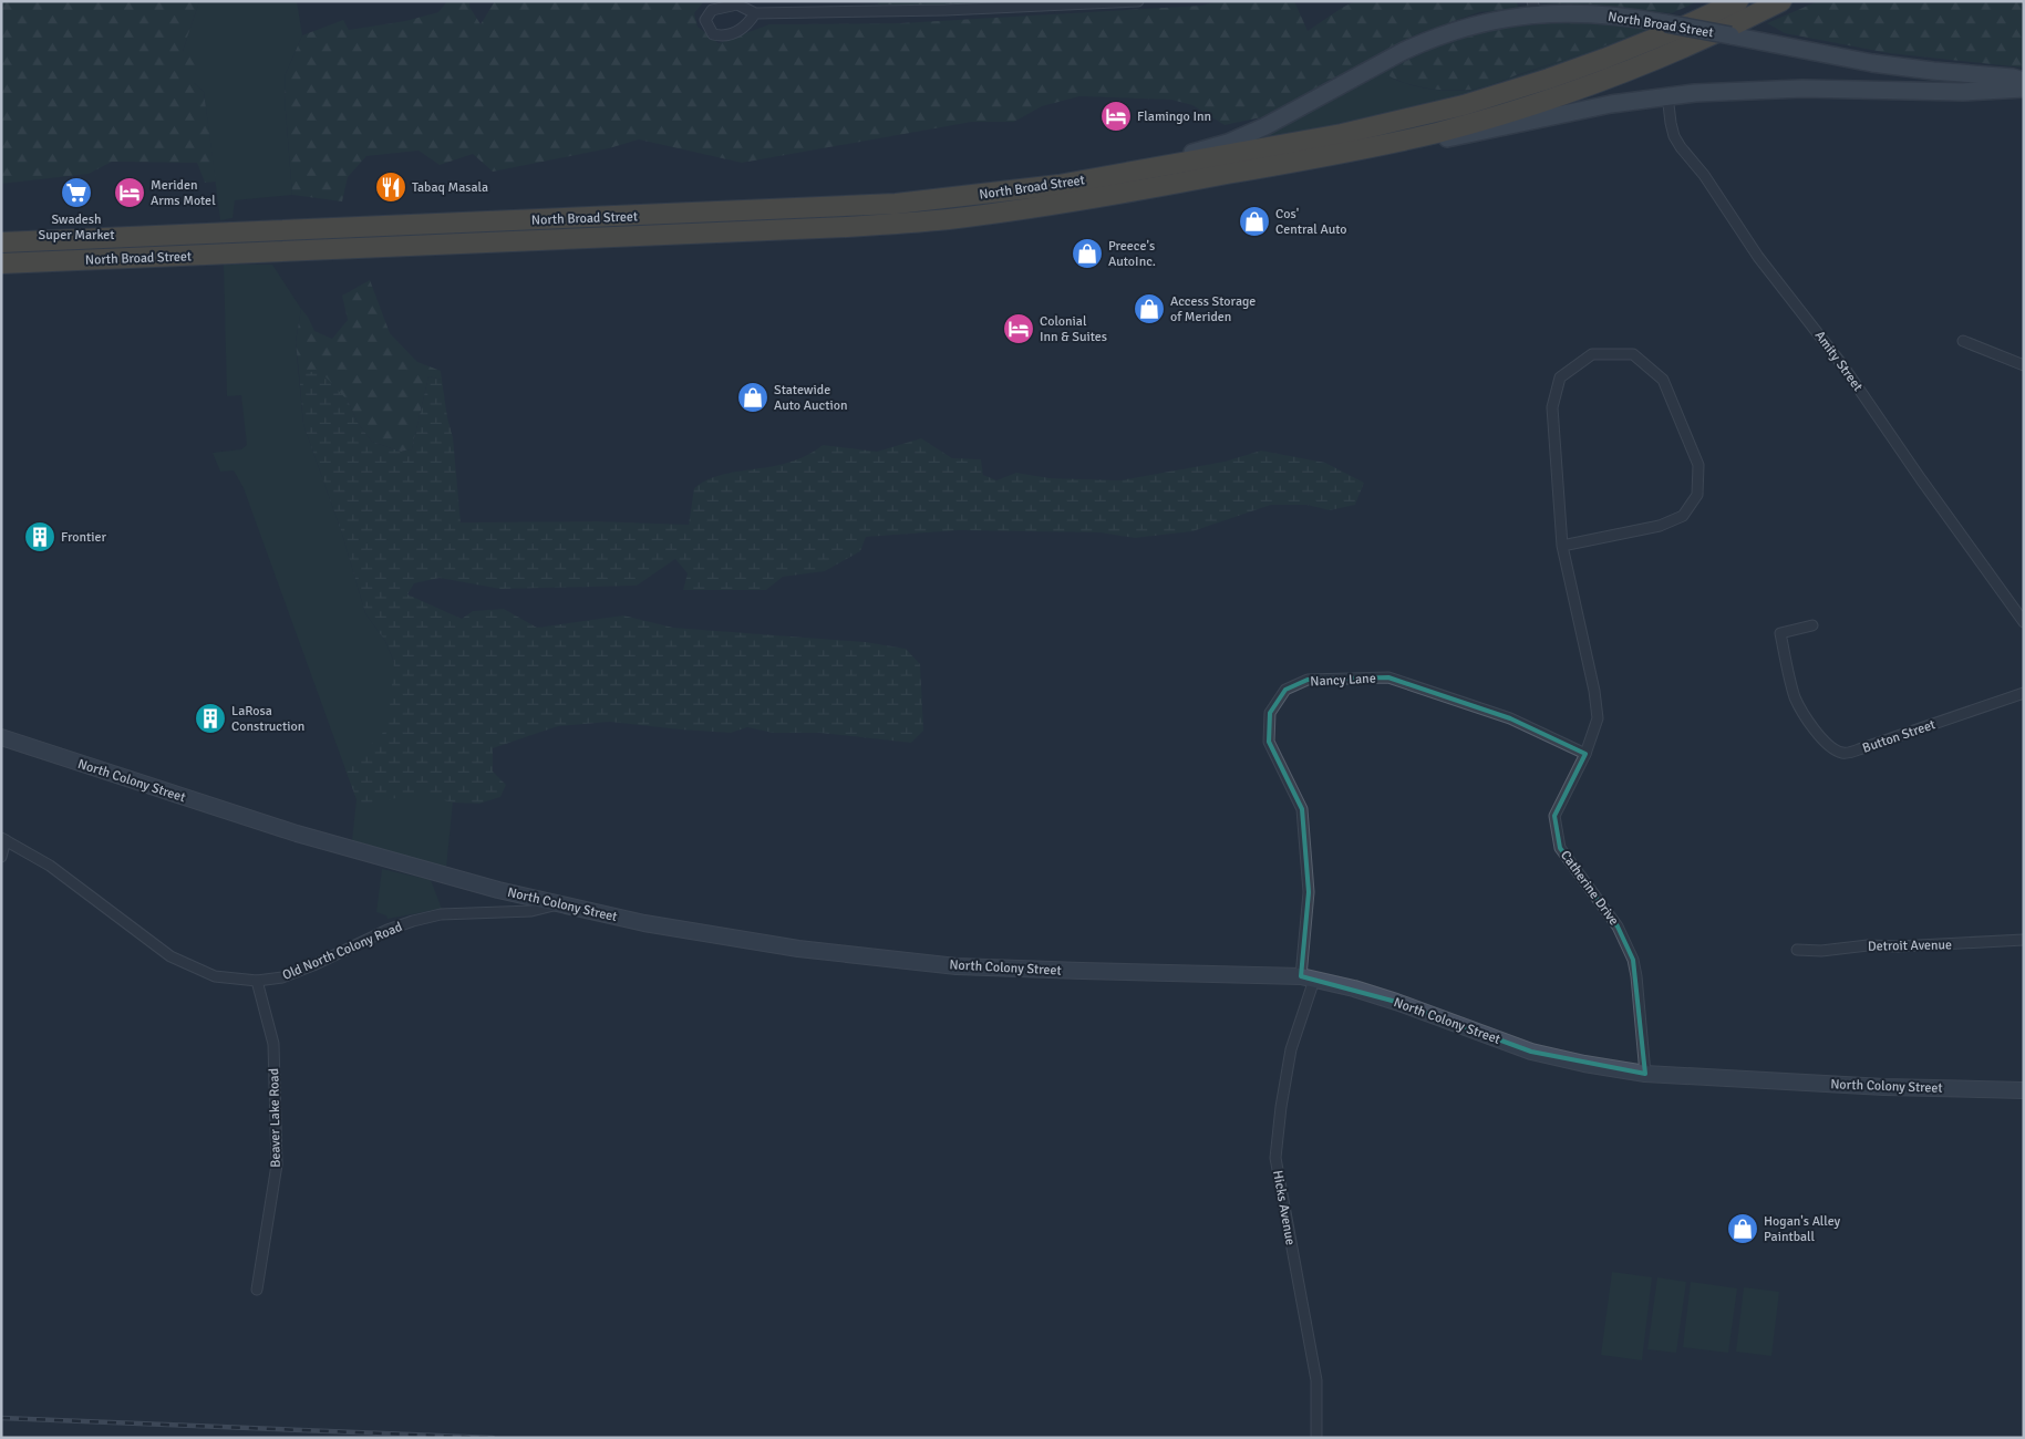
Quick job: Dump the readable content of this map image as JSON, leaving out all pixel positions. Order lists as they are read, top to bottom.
{
  "streets": {
    "highway": ["North Broad Street"],
    "main road": ["North Colony Street"],
    "street": [
      "Amity Street",
      "Nancy Lane",
      "Button Street",
      "Catherine Drive",
      "Detroit Avenue",
      "Old North Colony Road",
      "Beaver Lake Road",
      "Hicks Avenue"
    ]
  },
  "crossings": [
    ["North Broad Street", "Amity Street"],
    ["Nancy Lane", "North Colony Street"],
    ["Nancy Lane", "Catherine Drive"],
    ["Nancy Lane", "Hicks Avenue"],
    ["North Colony Street", "Catherine Drive"],
    ["North Colony Street", "Old North Colony Road"],
    ["North Colony Street", "Hicks Avenue"],
    ["Old North Colony Road", "Beaver Lake Road"]
  ],
  "places": {
    "hotel": ["Flamingo Inn", "Meriden Arms Motel", "Colonial Inn & Suites"],
    "restaurant": ["Tabaq Masala"],
    "supermarket": ["Swadesh Super Market"],
    "shop": [
      "Cos' Central Auto",
      "Preece's AutoInc.",
      "Access Storage of Meriden",
      "Statewide Auto Auction",
      "Hogan's Alley Paintball"
    ],
    "building": ["Frontier", "LaRosa Construction"]
  }
}
